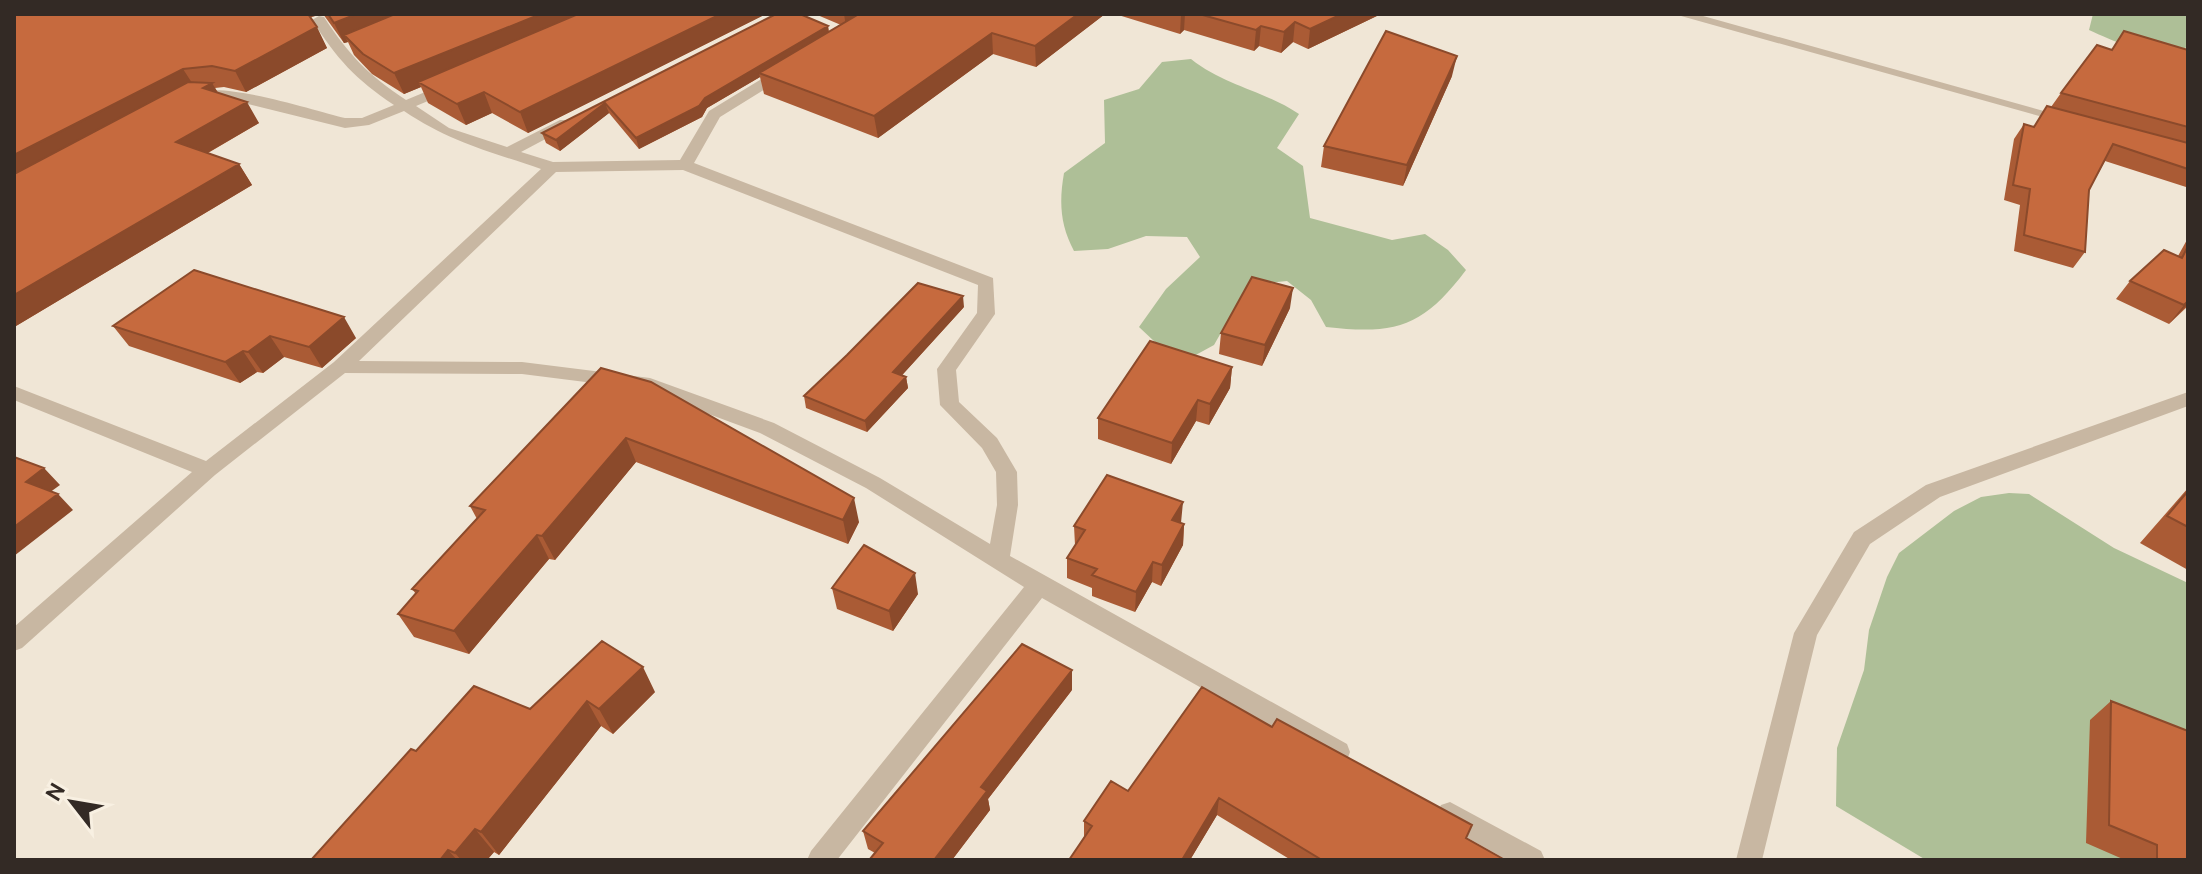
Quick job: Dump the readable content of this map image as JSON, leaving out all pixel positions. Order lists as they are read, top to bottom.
{
  "north": "top left"
}
